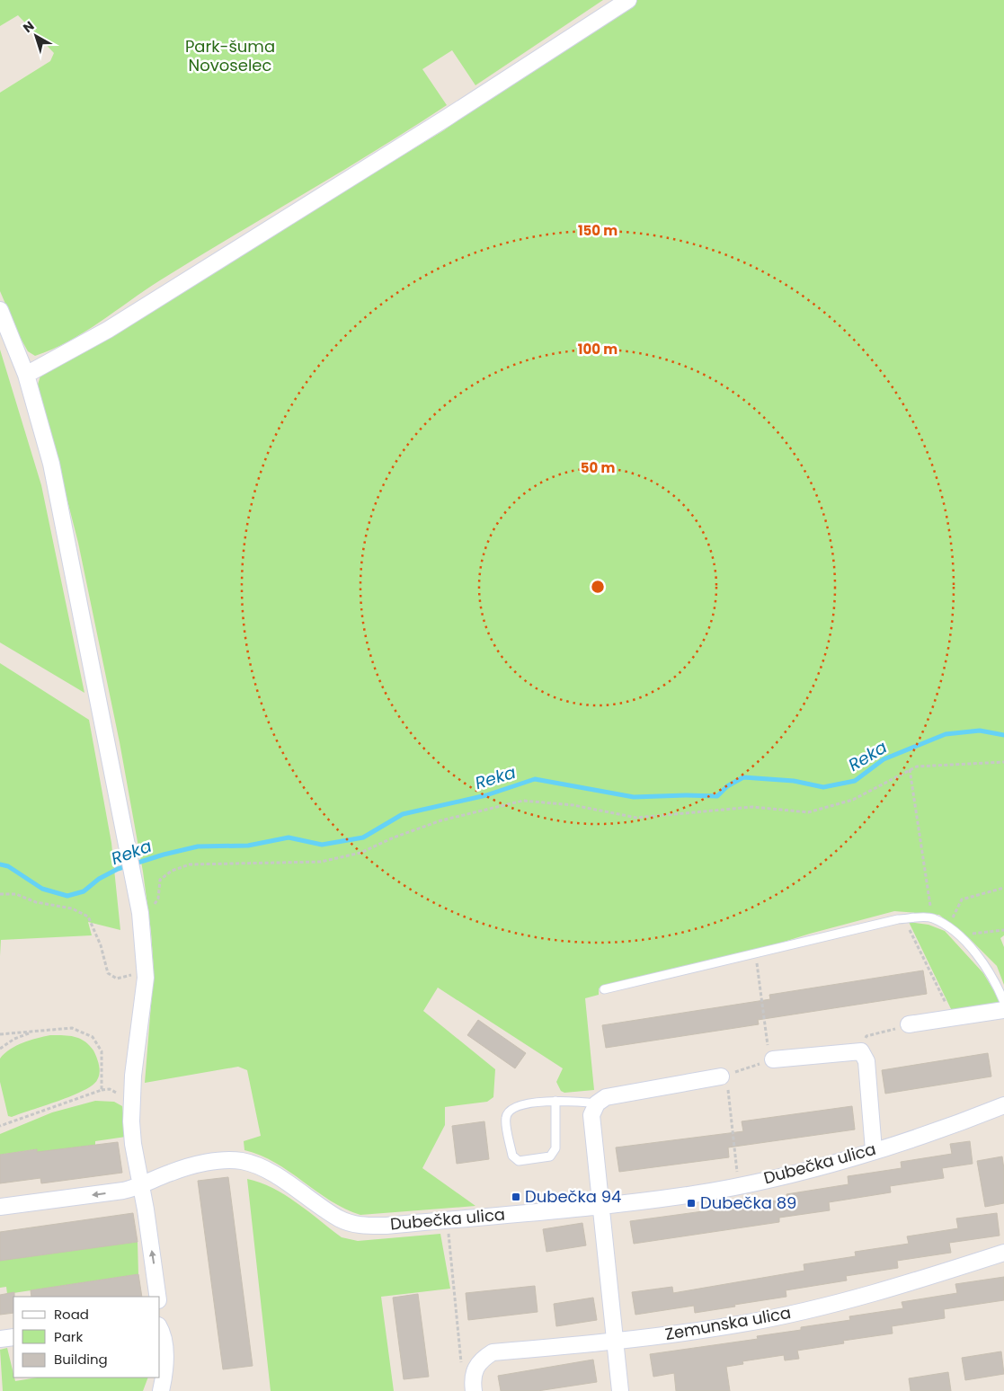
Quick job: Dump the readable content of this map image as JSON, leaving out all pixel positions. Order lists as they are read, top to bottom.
{
  "streets": {
    "street": ["Dubečka ulica", "Zemunska ulica"]
  },
  "water": ["Reka"],
  "parks": ["Park-šuma Novoselec"],
  "places": {
    "transit": ["Dubečka 94", "Dubečka 89"]
  },
  "legend": ["Road", "Park", "Building"],
  "north": "top left",
  "rings": ["150 m", "100 m", "50 m"]
}
